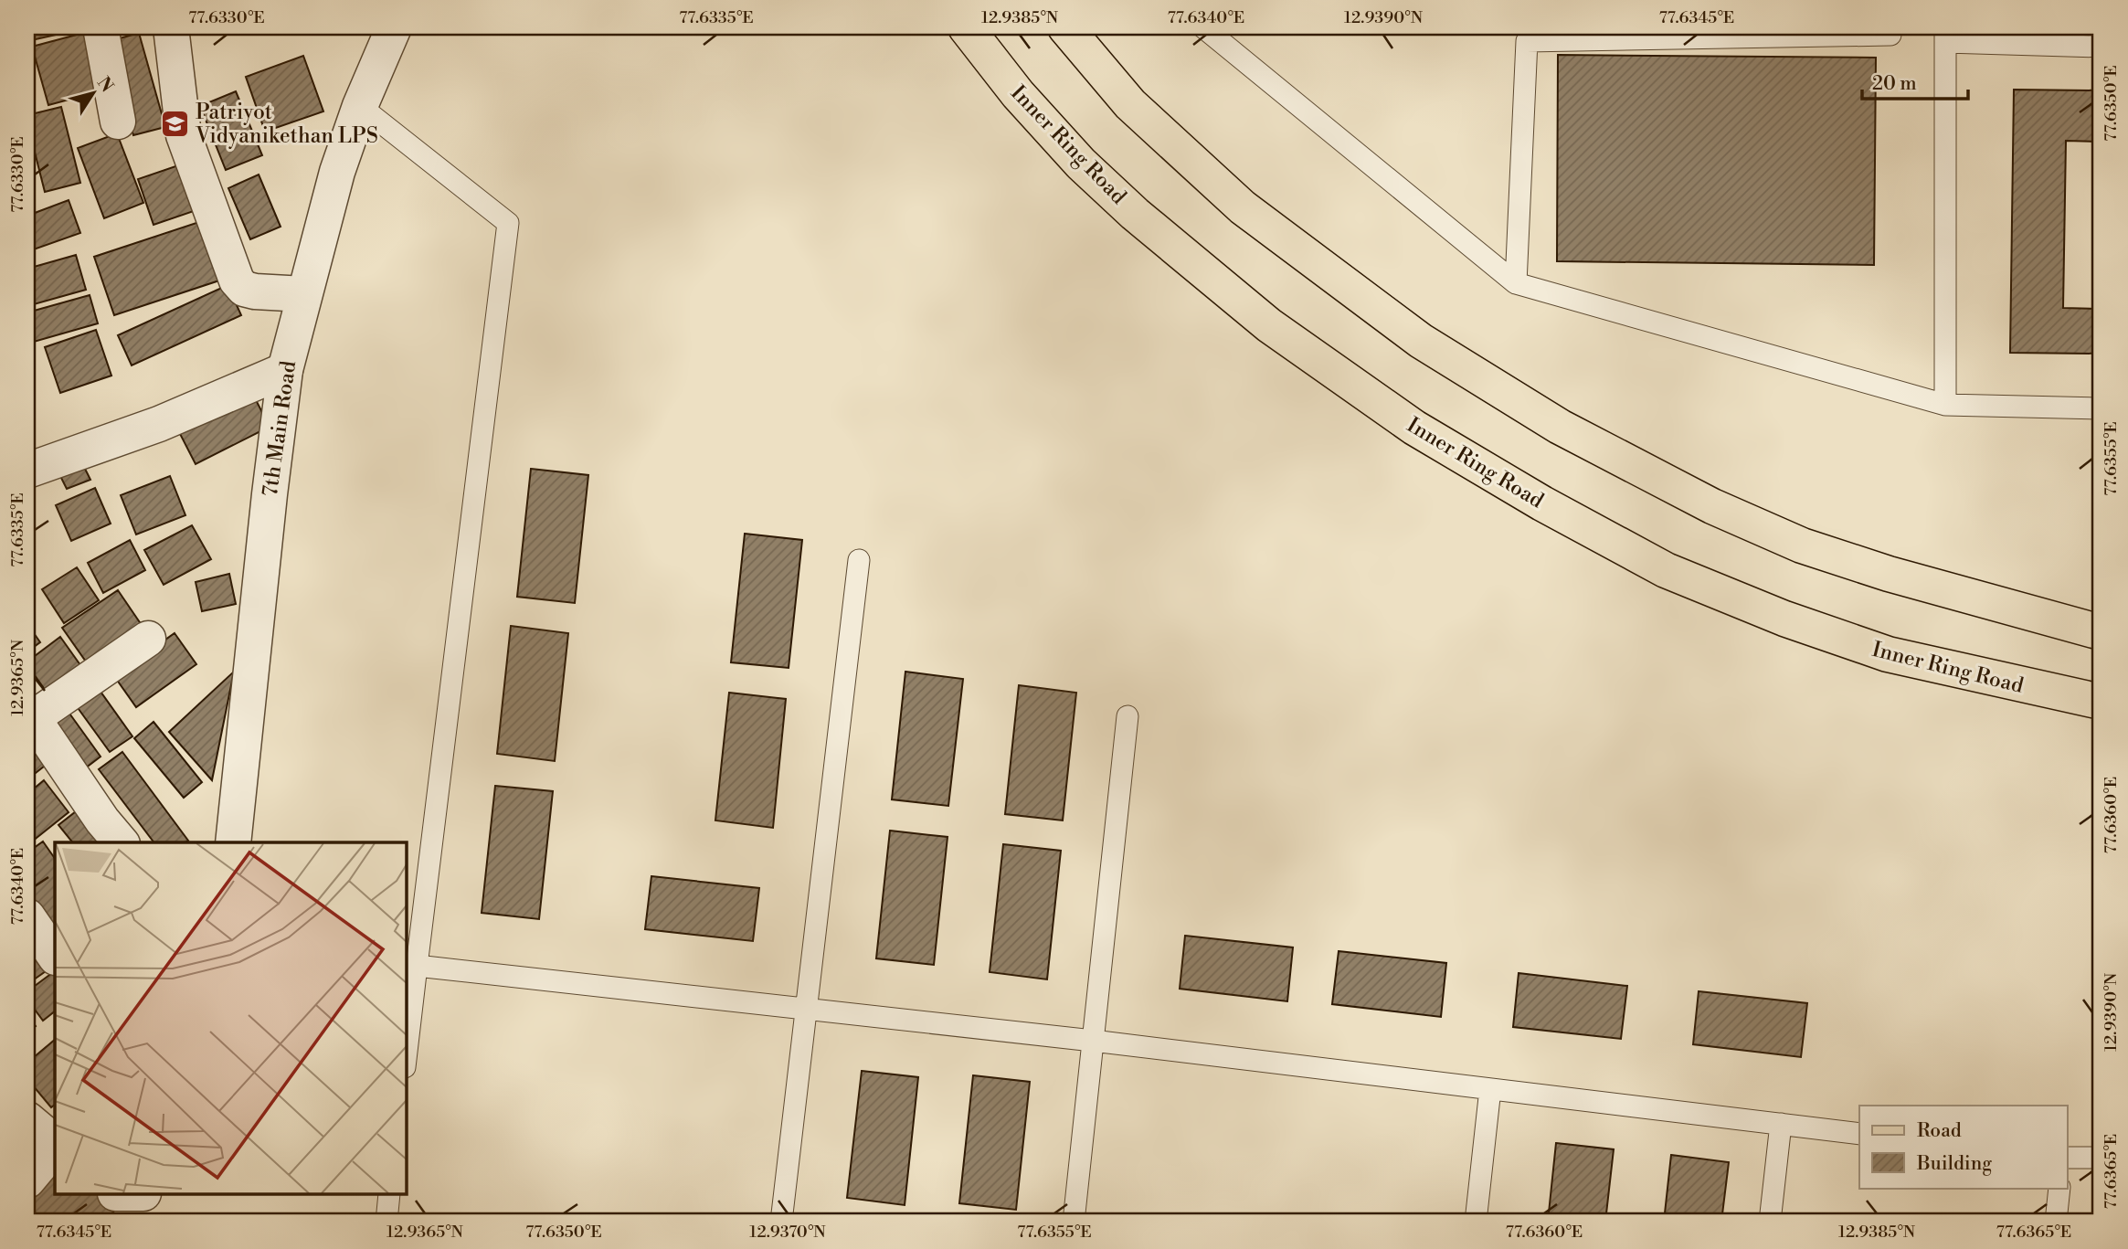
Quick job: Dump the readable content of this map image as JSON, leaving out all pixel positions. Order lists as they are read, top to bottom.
{
  "streets": {
    "main road": ["Inner Ring Road"],
    "street": ["7th Main Road"]
  },
  "places": {
    "school or university": ["Patriyot Vidyanikethan LPS"]
  },
  "legend": ["Road", "Building"],
  "scale_bar": "20 m",
  "north": "top right",
  "coordinates": [
    "77.6330°E",
    "77.6335°E",
    "12.9385°N",
    "77.6340°E",
    "12.9390°N",
    "77.6345°E",
    "77.6350°E",
    "77.6355°E",
    "12.9365°N",
    "77.6360°E",
    "77.6365°E",
    "12.9370°N"
  ]
}
